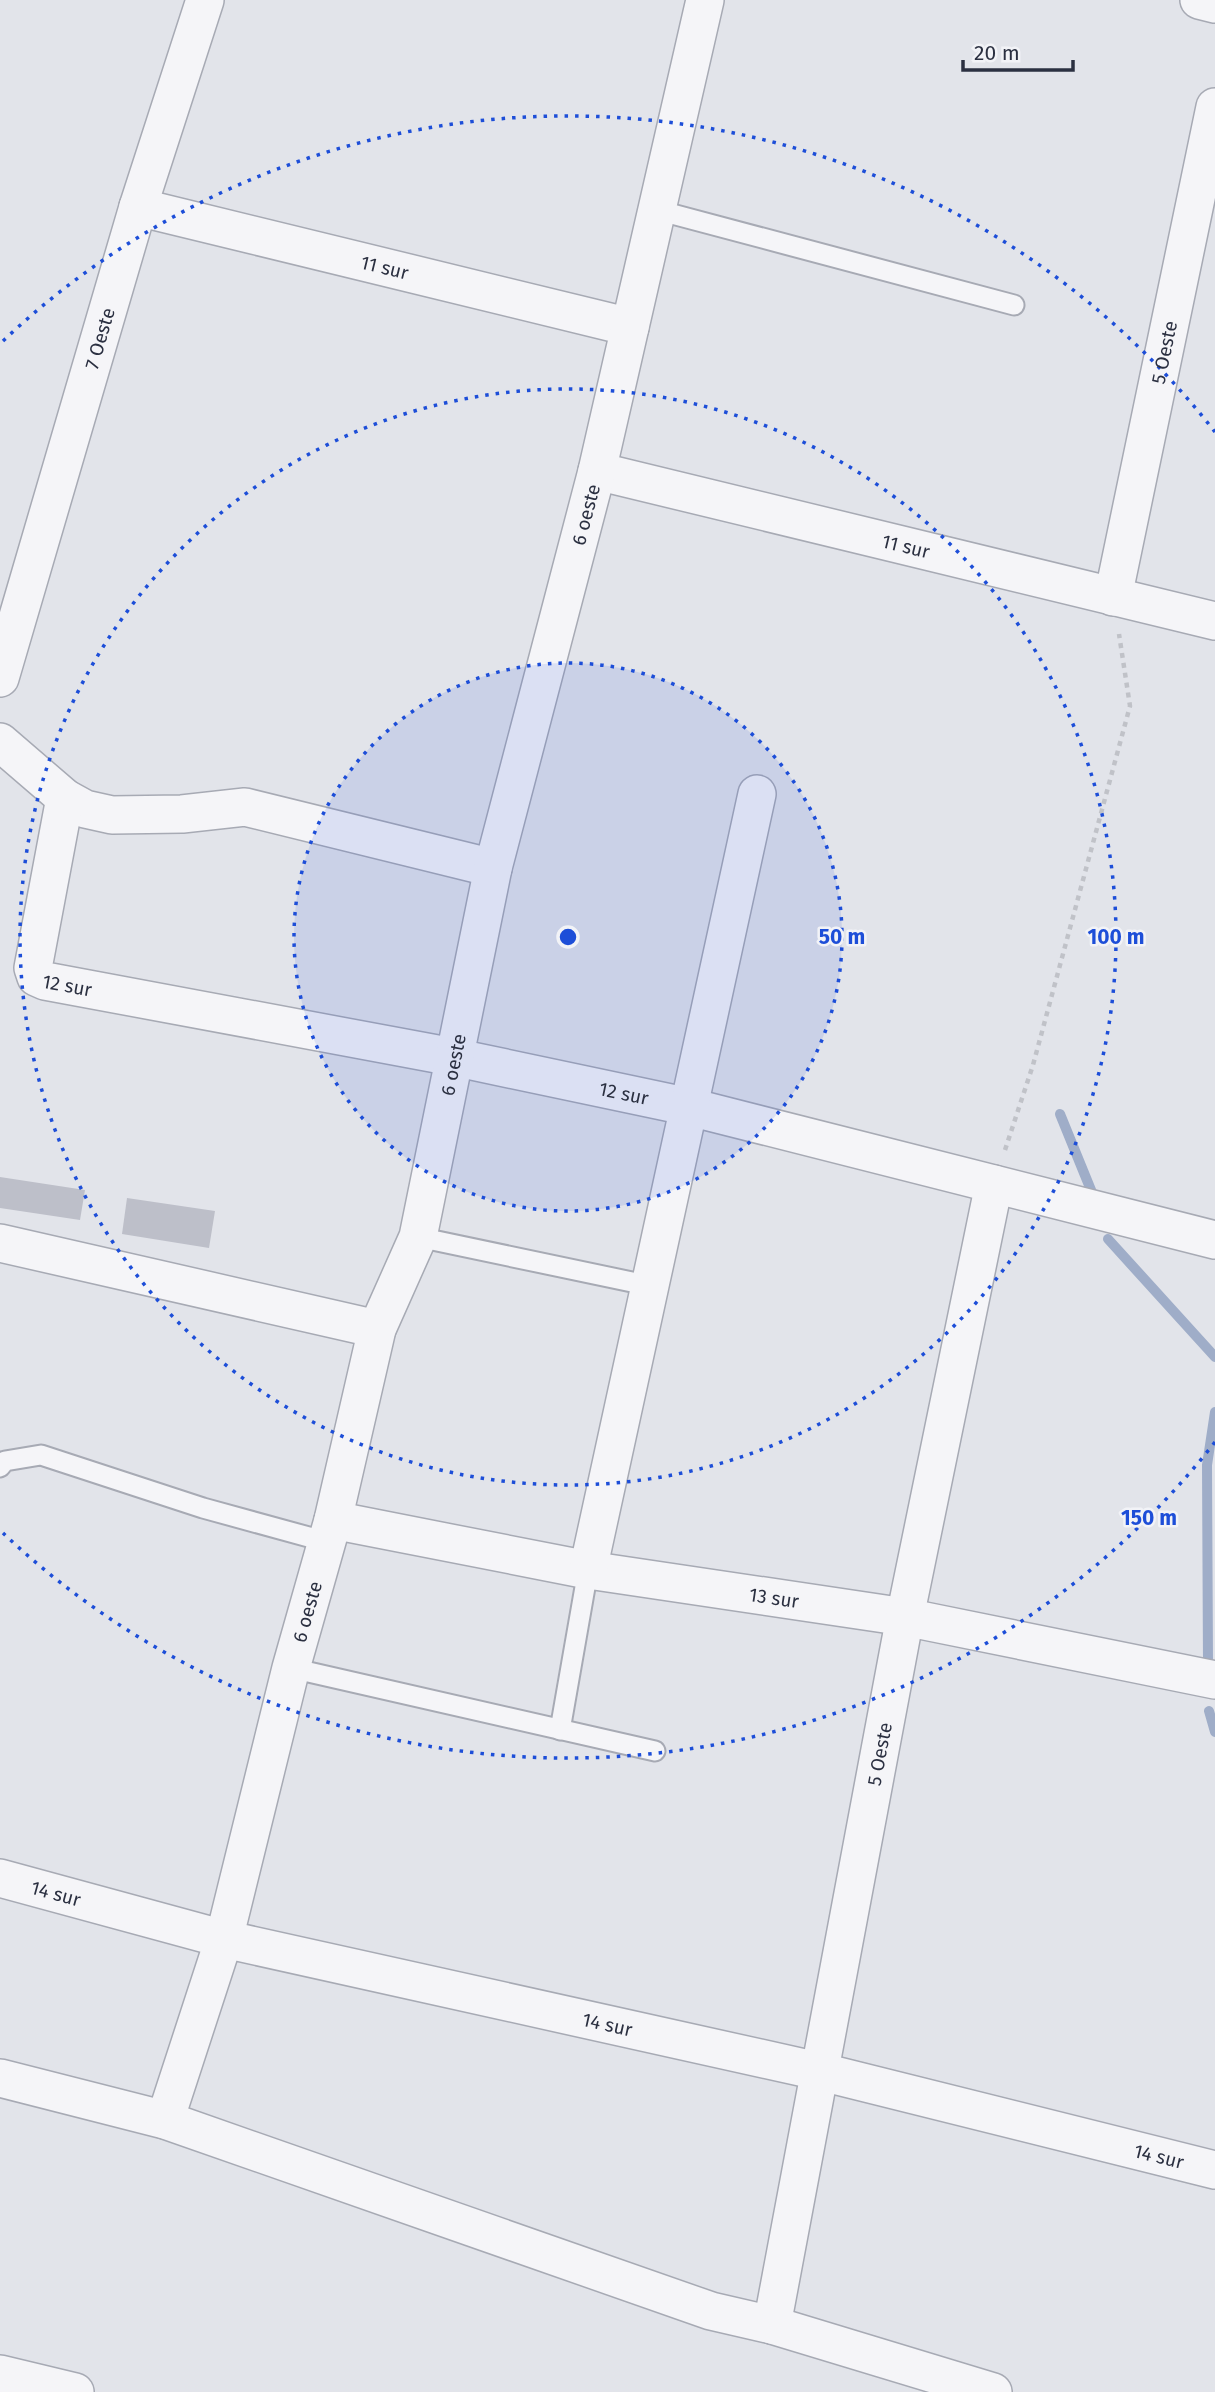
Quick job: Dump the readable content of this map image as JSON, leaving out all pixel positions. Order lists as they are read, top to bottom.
{
  "streets": {
    "street": [
      "11 sur",
      "7 Oeste",
      "5 Oeste",
      "6 oeste",
      "12 sur",
      "13 sur",
      "14 sur"
    ]
  },
  "crossings": [
    ["11 sur", "7 Oeste"],
    ["11 sur", "5 Oeste"],
    ["11 sur", "6 oeste"],
    ["5 Oeste", "12 sur"],
    ["5 Oeste", "13 sur"],
    ["5 Oeste", "14 sur"],
    ["6 oeste", "12 sur"],
    ["6 oeste", "13 sur"],
    ["6 oeste", "14 sur"]
  ],
  "scale_bar": "20 m",
  "rings": ["50 m", "100 m", "150 m"]
}
